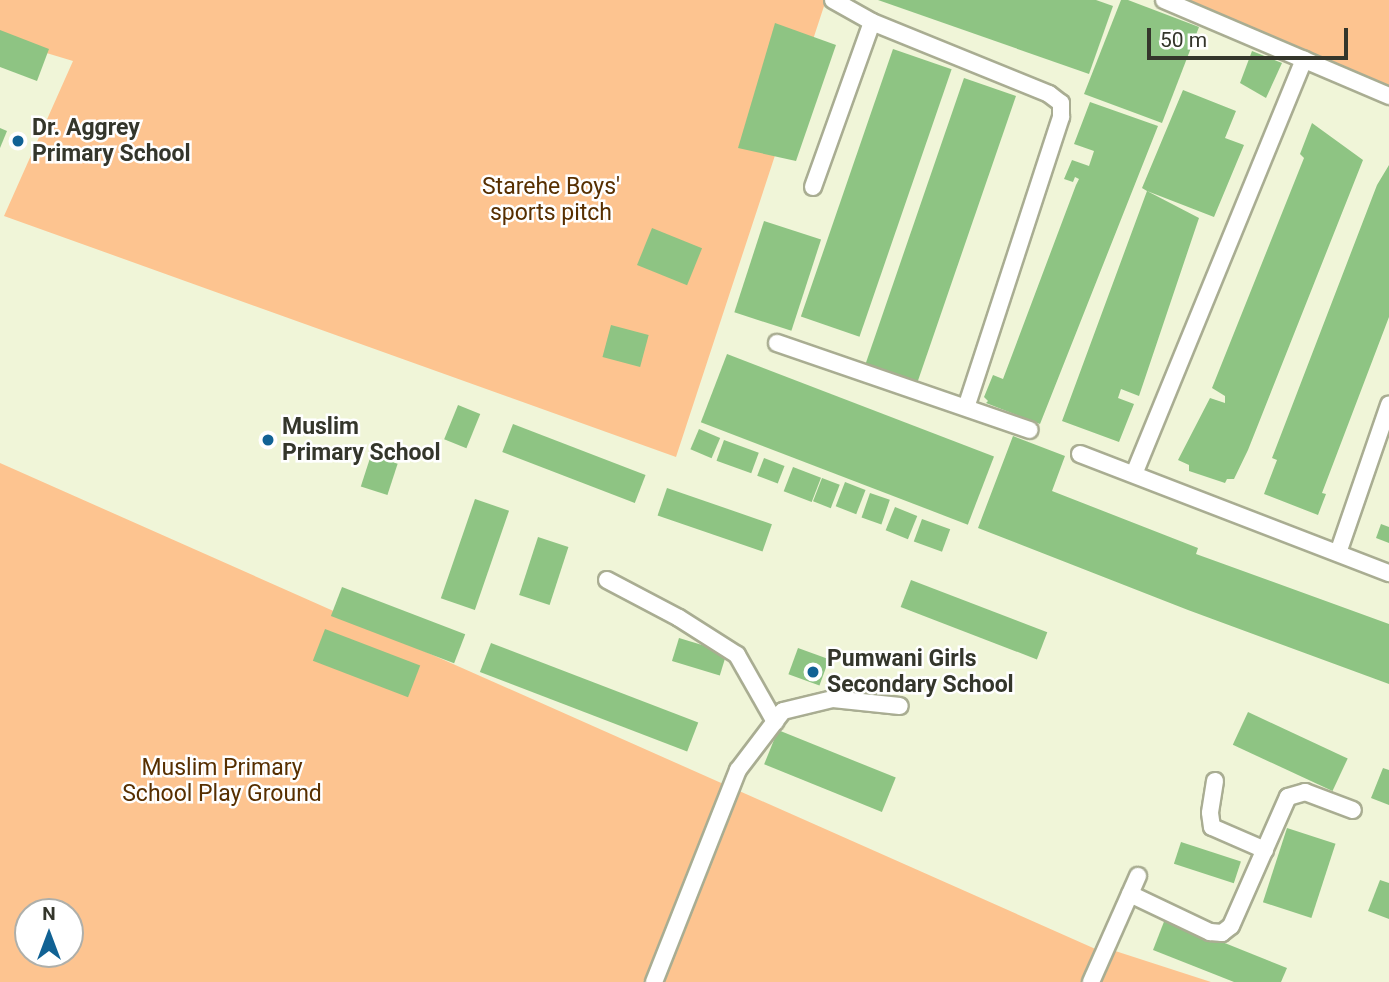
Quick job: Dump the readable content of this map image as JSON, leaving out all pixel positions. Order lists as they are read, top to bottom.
{
  "parks": ["Starehe Boys' sports pitch", "Muslim Primary School Play Ground"],
  "places": ["Dr. Aggrey Primary School", "Muslim Primary School", "Pumwani Girls Secondary School"],
  "scale_bar": "50 m",
  "north": "top"
}
